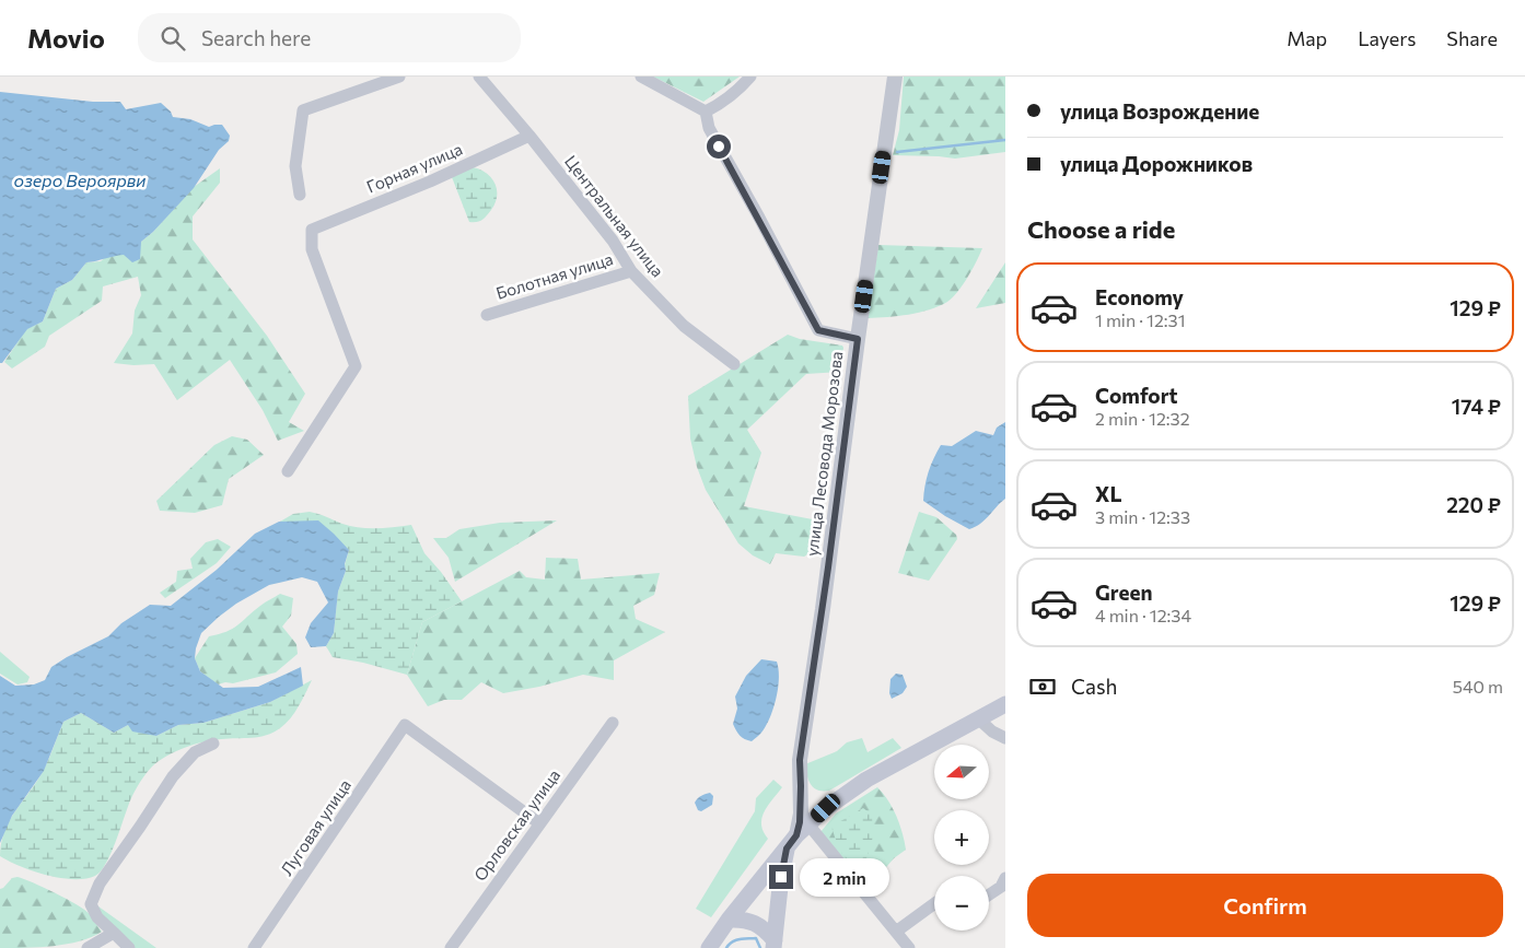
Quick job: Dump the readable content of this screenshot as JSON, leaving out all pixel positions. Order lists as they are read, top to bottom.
{
  "streets": {
    "street": [
      "Горная улица",
      "Центральная улица",
      "Болотная улица",
      "улица Лесовода Морозова",
      "Орловская улица",
      "Луговая улица"
    ]
  },
  "crossings": [
    ["Горная улица", "Центральная улица"],
    ["Центральная улица", "Болотная улица"],
    ["Орловская улица", "Луговая улица"]
  ],
  "water": ["озеро Вероярви"],
  "north": "left",
  "page": {
    "header": "Movio",
    "search": "Search here",
    "nav": ["Map", "Layers", "Share"],
    "banner": ["улица Возрождение", "улица Дорожников"],
    "heading": "Choose a ride",
    "list": [
      {
        "name": "Economy",
        "note": "1 min · 12:31",
        "value": "129 ₽"
      },
      {
        "name": "Comfort",
        "note": "2 min · 12:32",
        "value": "174 ₽"
      },
      {
        "name": "XL",
        "note": "3 min · 12:33",
        "value": "220 ₽"
      },
      {
        "name": "Green",
        "note": "4 min · 12:34",
        "value": "129 ₽"
      }
    ],
    "pay": ["Cash", "540 m"],
    "map_buttons": ["+", "−"],
    "bubble": "2 min",
    "buttons": "Confirm"
  }
}
